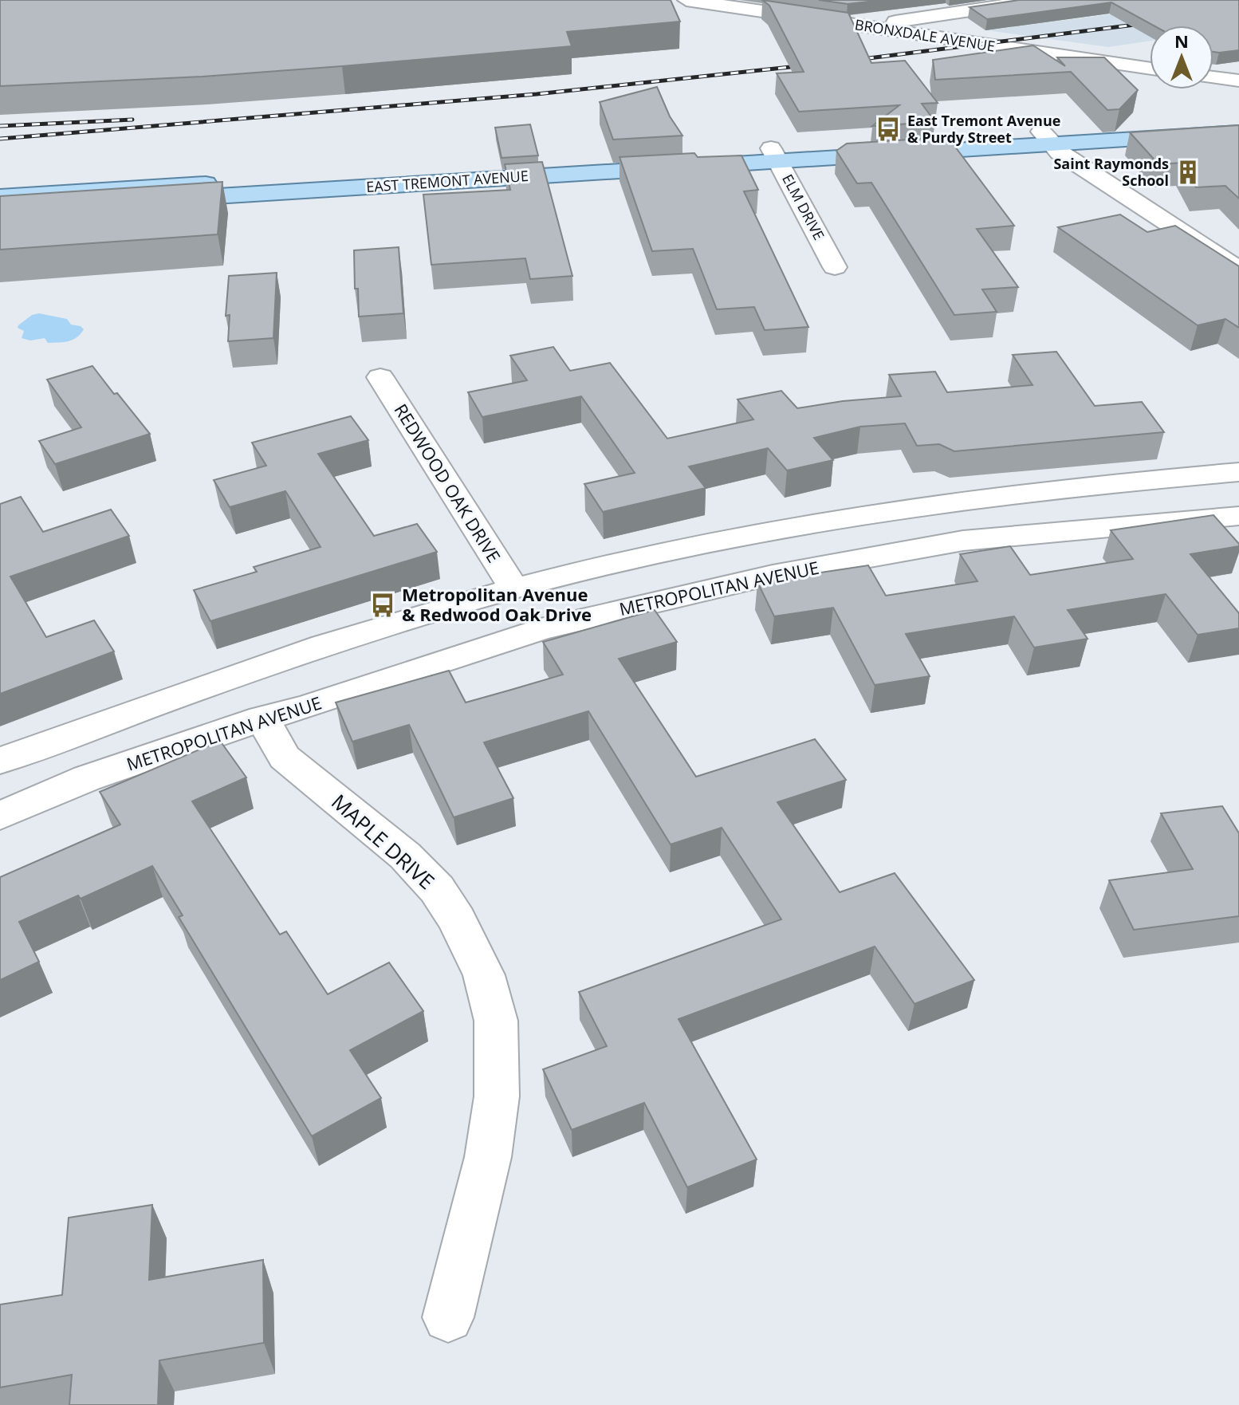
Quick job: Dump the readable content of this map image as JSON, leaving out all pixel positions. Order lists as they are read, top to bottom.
{
  "streets": {
    "main road": ["EAST TREMONT AVENUE"],
    "street": [
      "BRONXDALE AVENUE",
      "ELM DRIVE",
      "REDWOOD OAK DRIVE",
      "METROPOLITAN AVENUE",
      "MAPLE DRIVE"
    ]
  },
  "crossings": [
    ["EAST TREMONT AVENUE", "ELM DRIVE"],
    ["METROPOLITAN AVENUE", "MAPLE DRIVE"]
  ],
  "places": {
    "bus stop": ["East Tremont Avenue & Purdy Street", "Metropolitan Avenue & Redwood Oak Drive"],
    "building": ["Saint Raymonds School"]
  },
  "north": "top"
}
